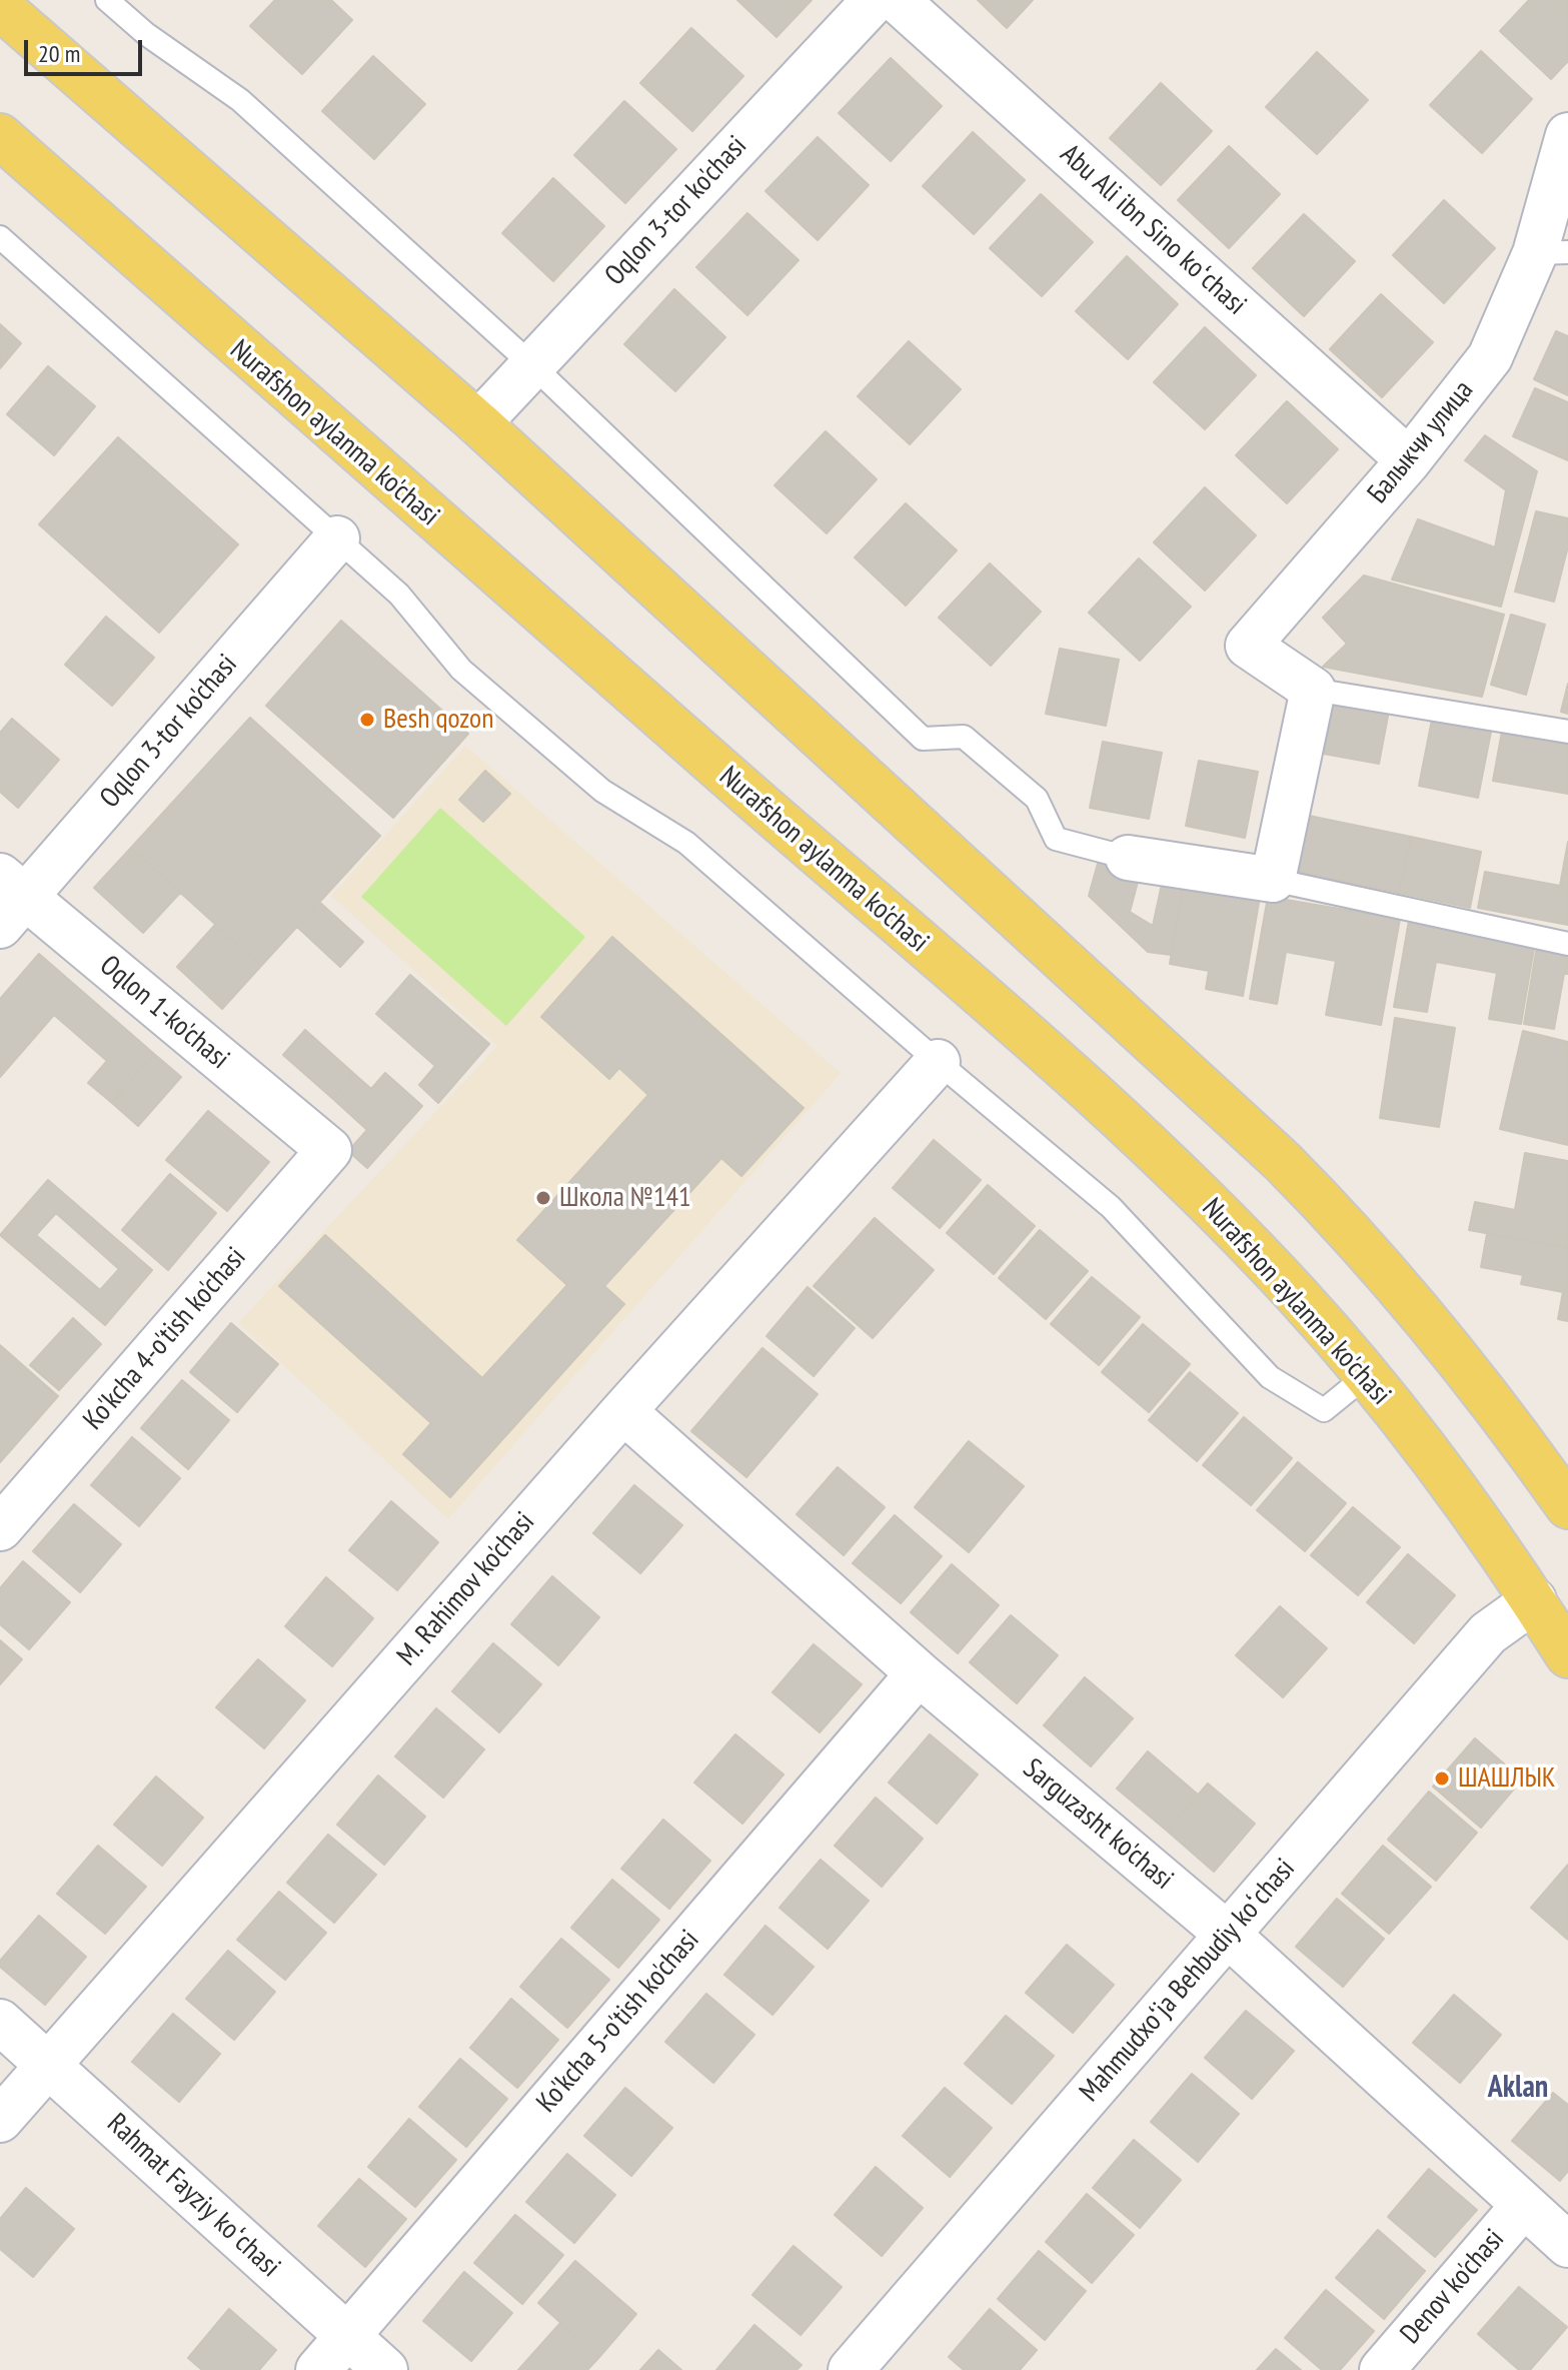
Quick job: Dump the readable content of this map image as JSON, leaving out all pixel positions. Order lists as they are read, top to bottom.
{
  "streets": {
    "main road": ["Nurafshon aylanma ko'chasi"],
    "street": [
      "Oqlon 3-tor ko'chasi",
      "Abu Ali ibn Sino koʻchasi",
      "Балыкчи улица",
      "Oqlon 1-ko'chasi",
      "Ko'kcha 4-o'tish ko'chasi",
      "M. Rahimov ko'chasi",
      "Sarguzasht ko'chasi",
      "Mahmudxoʻja Behbudiy koʻchasi",
      "Ko'kcha 5-o'tish ko'chasi",
      "Rahmat Fayziy koʻchasi",
      "Denov ko'chasi"
    ]
  },
  "crossings": [
    ["Oqlon 3-tor ko'chasi", "Oqlon 1-ko'chasi"],
    ["Abu Ali ibn Sino koʻchasi", "Балыкчи улица"],
    ["Nurafshon aylanma ko'chasi", "Mahmudxoʻja Behbudiy koʻchasi"],
    ["Oqlon 1-ko'chasi", "Ko'kcha 4-o'tish ko'chasi"],
    ["M. Rahimov ko'chasi", "Sarguzasht ko'chasi"],
    ["M. Rahimov ko'chasi", "Rahmat Fayziy koʻchasi"],
    ["Sarguzasht ko'chasi", "Mahmudxoʻja Behbudiy koʻchasi"],
    ["Sarguzasht ko'chasi", "Ko'kcha 5-o'tish ko'chasi"],
    ["Sarguzasht ko'chasi", "Denov ko'chasi"],
    ["Ko'kcha 5-o'tish ko'chasi", "Rahmat Fayziy koʻchasi"]
  ],
  "districts": ["Aklan"],
  "places": ["Besh qozon", "Школа №141", "ШАШЛЫК"],
  "scale_bar": "20 m"
}
